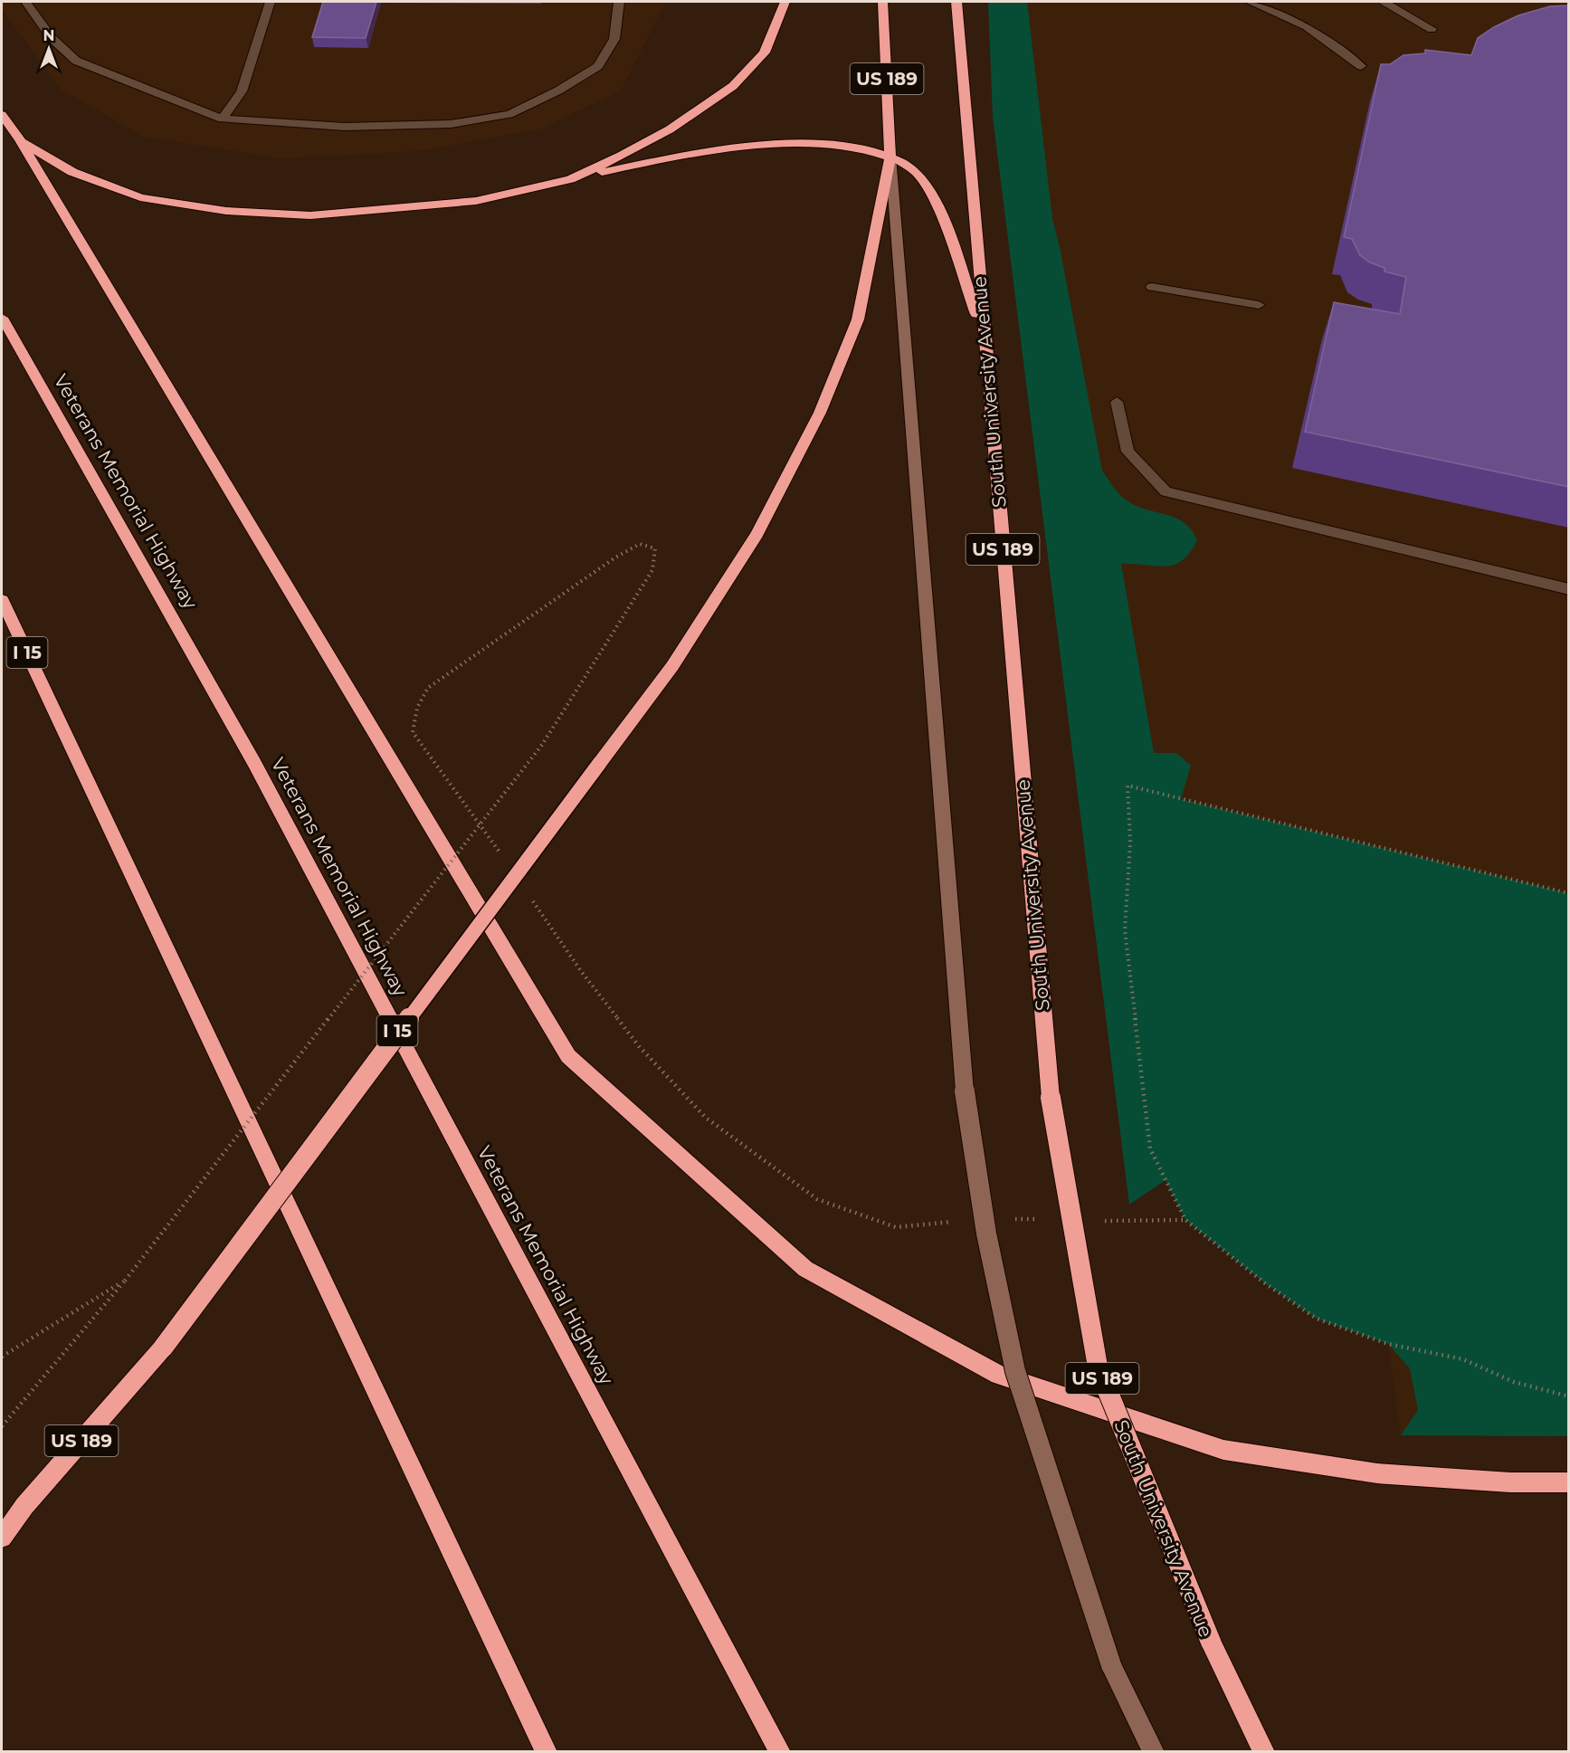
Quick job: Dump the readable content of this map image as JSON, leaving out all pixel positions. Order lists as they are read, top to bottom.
{
  "streets": {
    "highway": [
      "US 189",
      "South University Avenue",
      "Veterans Memorial Highway",
      "I 15"
    ]
  },
  "north": "top"
}
